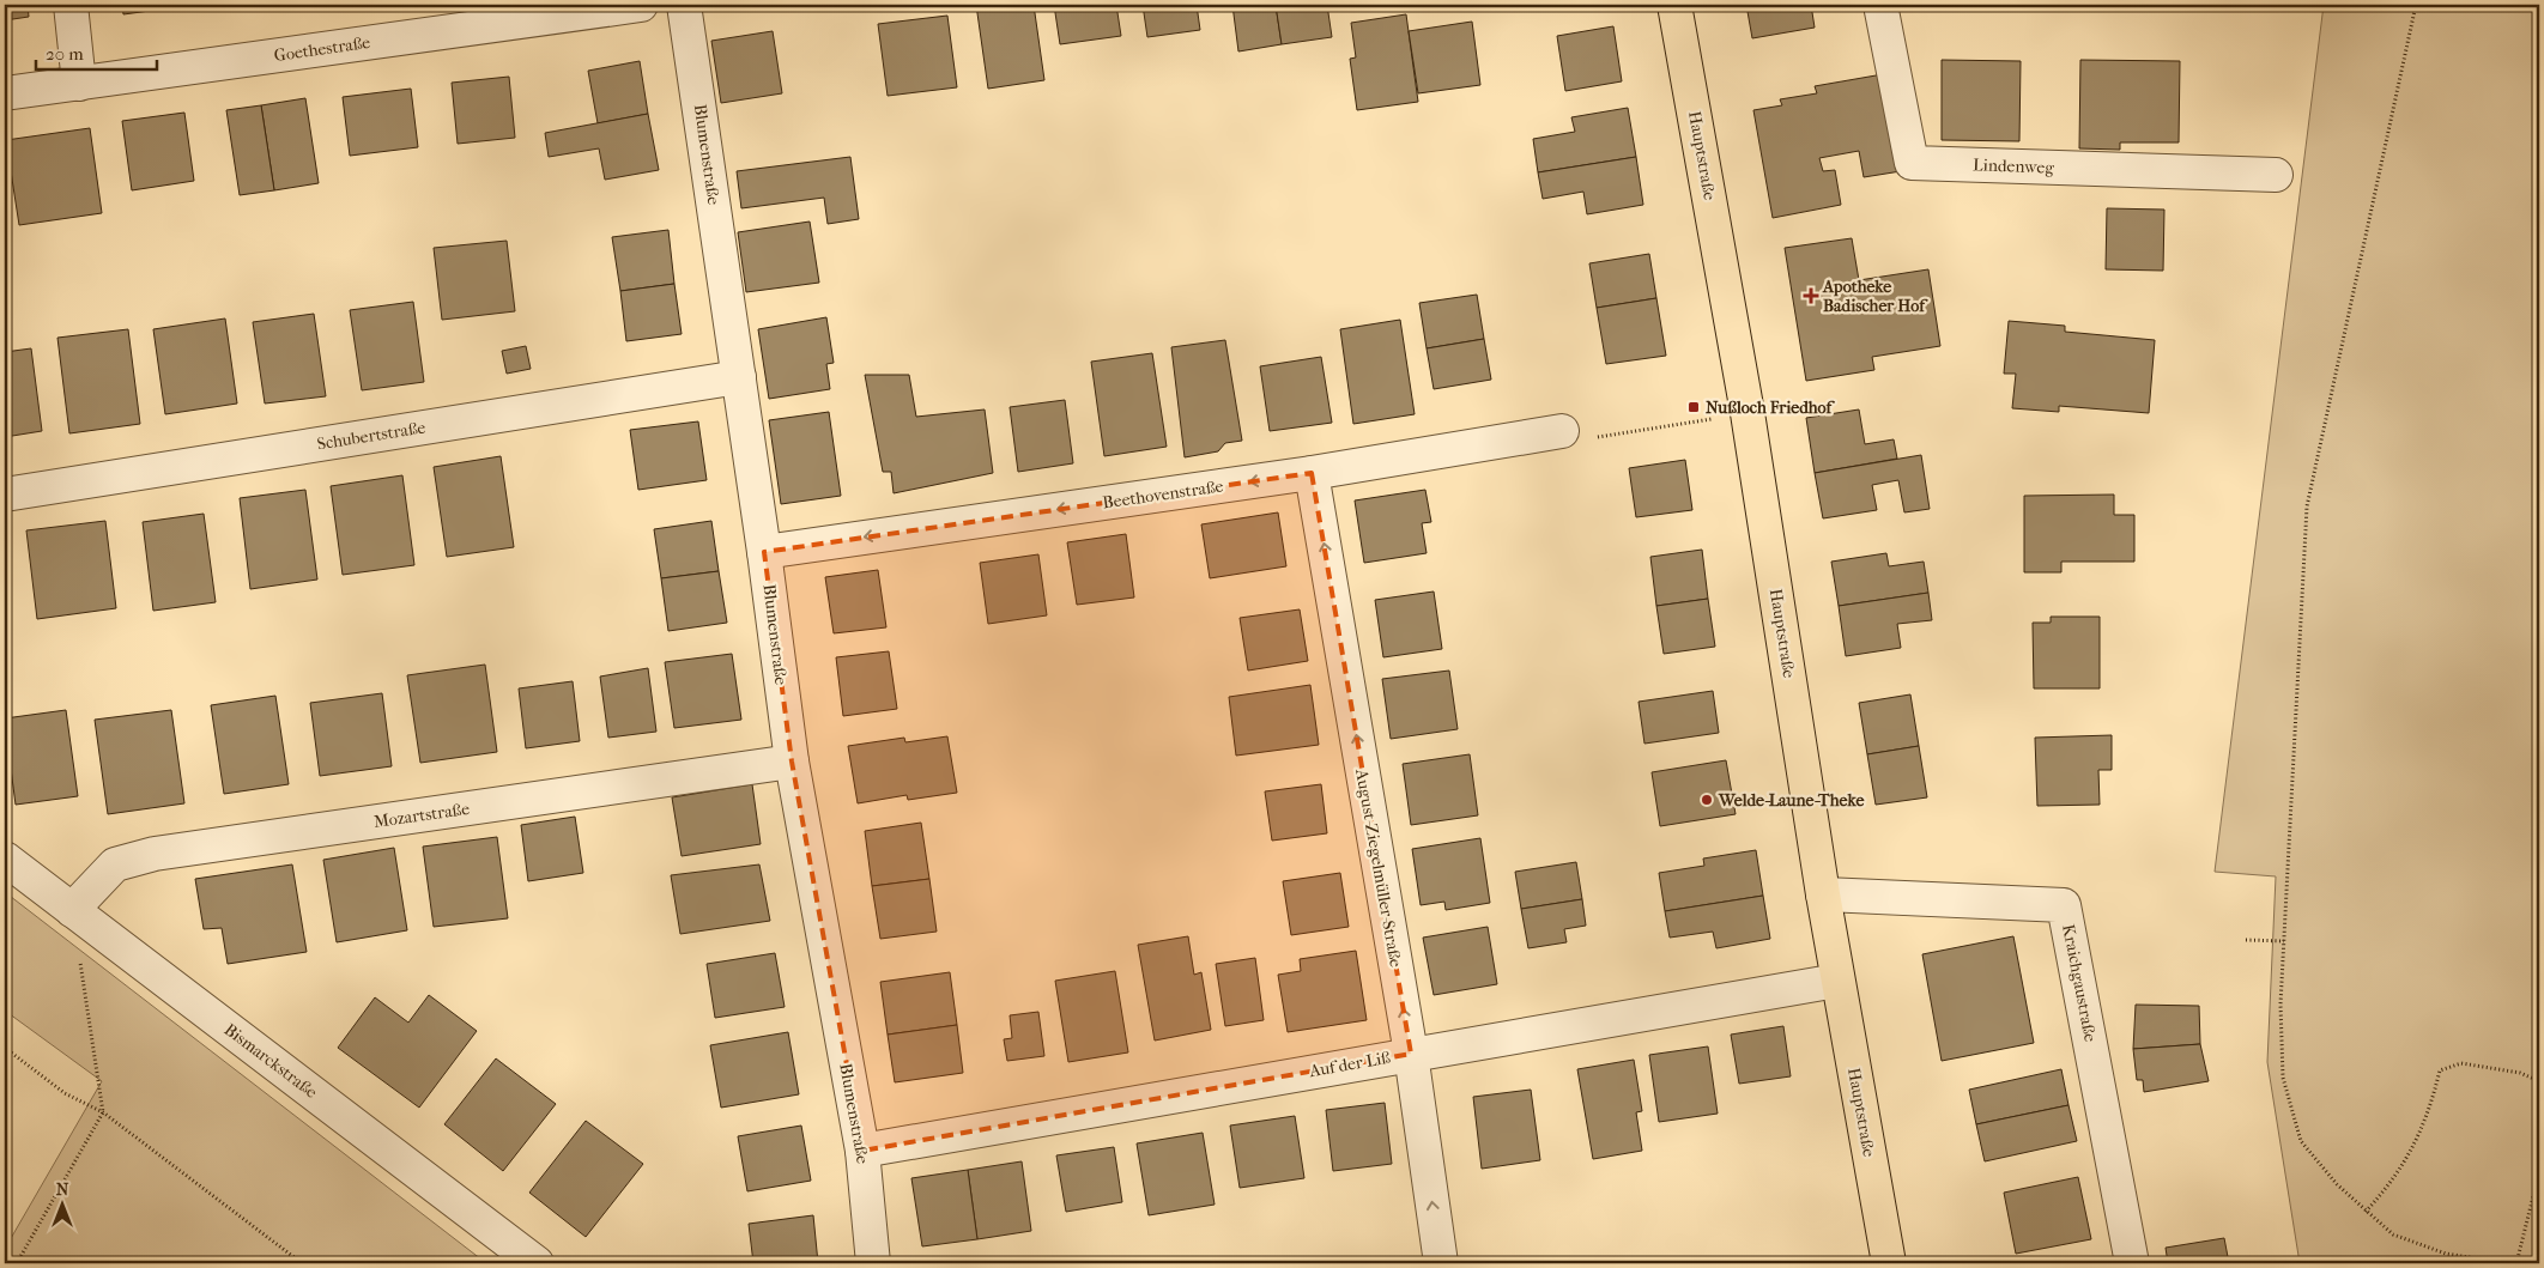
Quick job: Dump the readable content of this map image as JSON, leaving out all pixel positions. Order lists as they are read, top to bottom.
{
  "streets": {
    "main road": ["Hauptstraße"],
    "street": [
      "Goethestraße",
      "Blumenstraße",
      "Lindenweg",
      "Schubertstraße",
      "Beethovenstraße",
      "Mozartstraße",
      "August-Ziegelmüller-Straße",
      "Kraichgaustraße",
      "Bismarckstraße",
      "Auf der Liß"
    ]
  },
  "crossings": [
    ["Blumenstraße", "Schubertstraße"],
    ["Blumenstraße", "Beethovenstraße"],
    ["Blumenstraße", "Mozartstraße"],
    ["Blumenstraße", "Auf der Liß"],
    ["Hauptstraße", "Kraichgaustraße"],
    ["Hauptstraße", "Auf der Liß"],
    ["Beethovenstraße", "August-Ziegelmüller-Straße"],
    ["Mozartstraße", "Bismarckstraße"],
    ["August-Ziegelmüller-Straße", "Auf der Liß"]
  ],
  "one_way": ["Beethovenstraße", "August-Ziegelmüller-Straße"],
  "places": {
    "health": ["Apotheke Badischer Hof"],
    "transit": ["Nußloch Friedhof"],
    "other": ["Welde-Laune-Theke"]
  },
  "scale_bar": "20 m",
  "north": "top"
}
